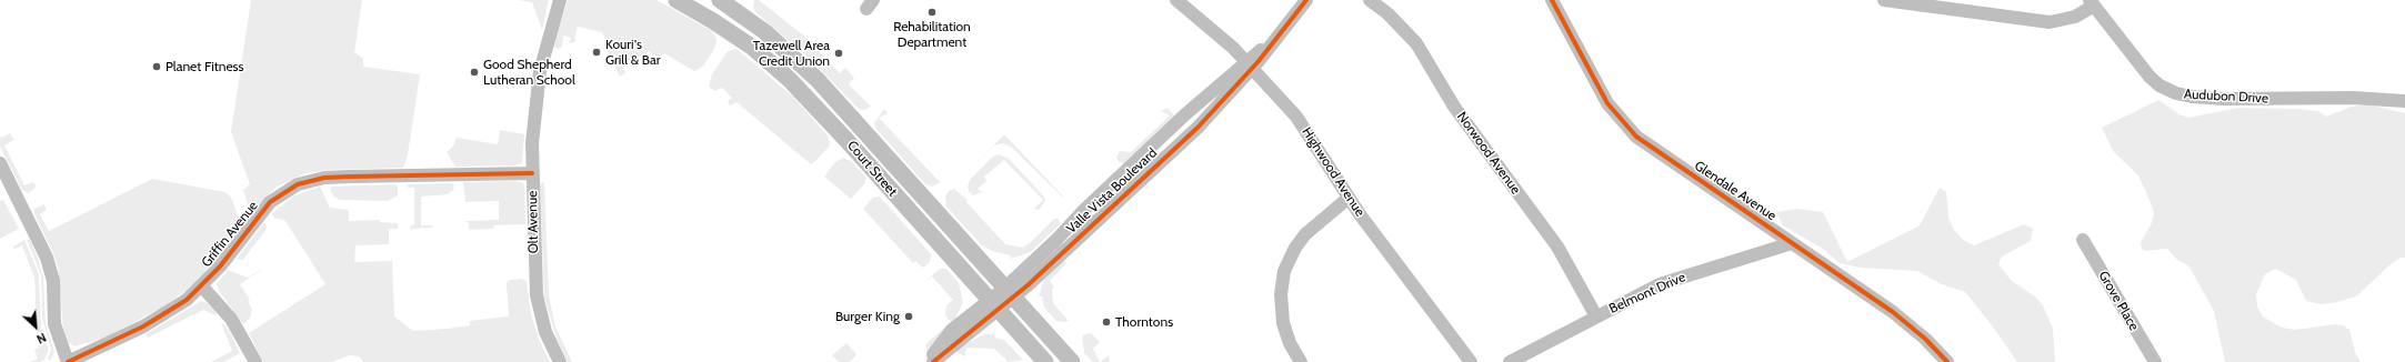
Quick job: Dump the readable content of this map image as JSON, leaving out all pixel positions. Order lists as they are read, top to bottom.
{
  "streets": {
    "main road": ["Court Street"],
    "street": [
      "Audubon Drive",
      "Norwood Avenue",
      "Highwood Avenue",
      "Valle Vista Boulevard",
      "Glendale Avenue",
      "Olt Avenue",
      "Griffin Avenue",
      "Belmont Drive",
      "Grove Place"
    ]
  },
  "crossings": [
    ["Norwood Avenue", "Belmont Drive"],
    ["Court Street", "Valle Vista Boulevard"],
    ["Highwood Avenue", "Valle Vista Boulevard"],
    ["Glendale Avenue", "Belmont Drive"],
    ["Olt Avenue", "Griffin Avenue"]
  ],
  "places": [
    "Rehabilitation Department",
    "Kouri's Grill & Bar",
    "Tazewell Area Credit Union",
    "Planet Fitness",
    "Good Shepherd Lutheran School",
    "Burger King",
    "Thorntons"
  ],
  "north": "bottom right"
}
